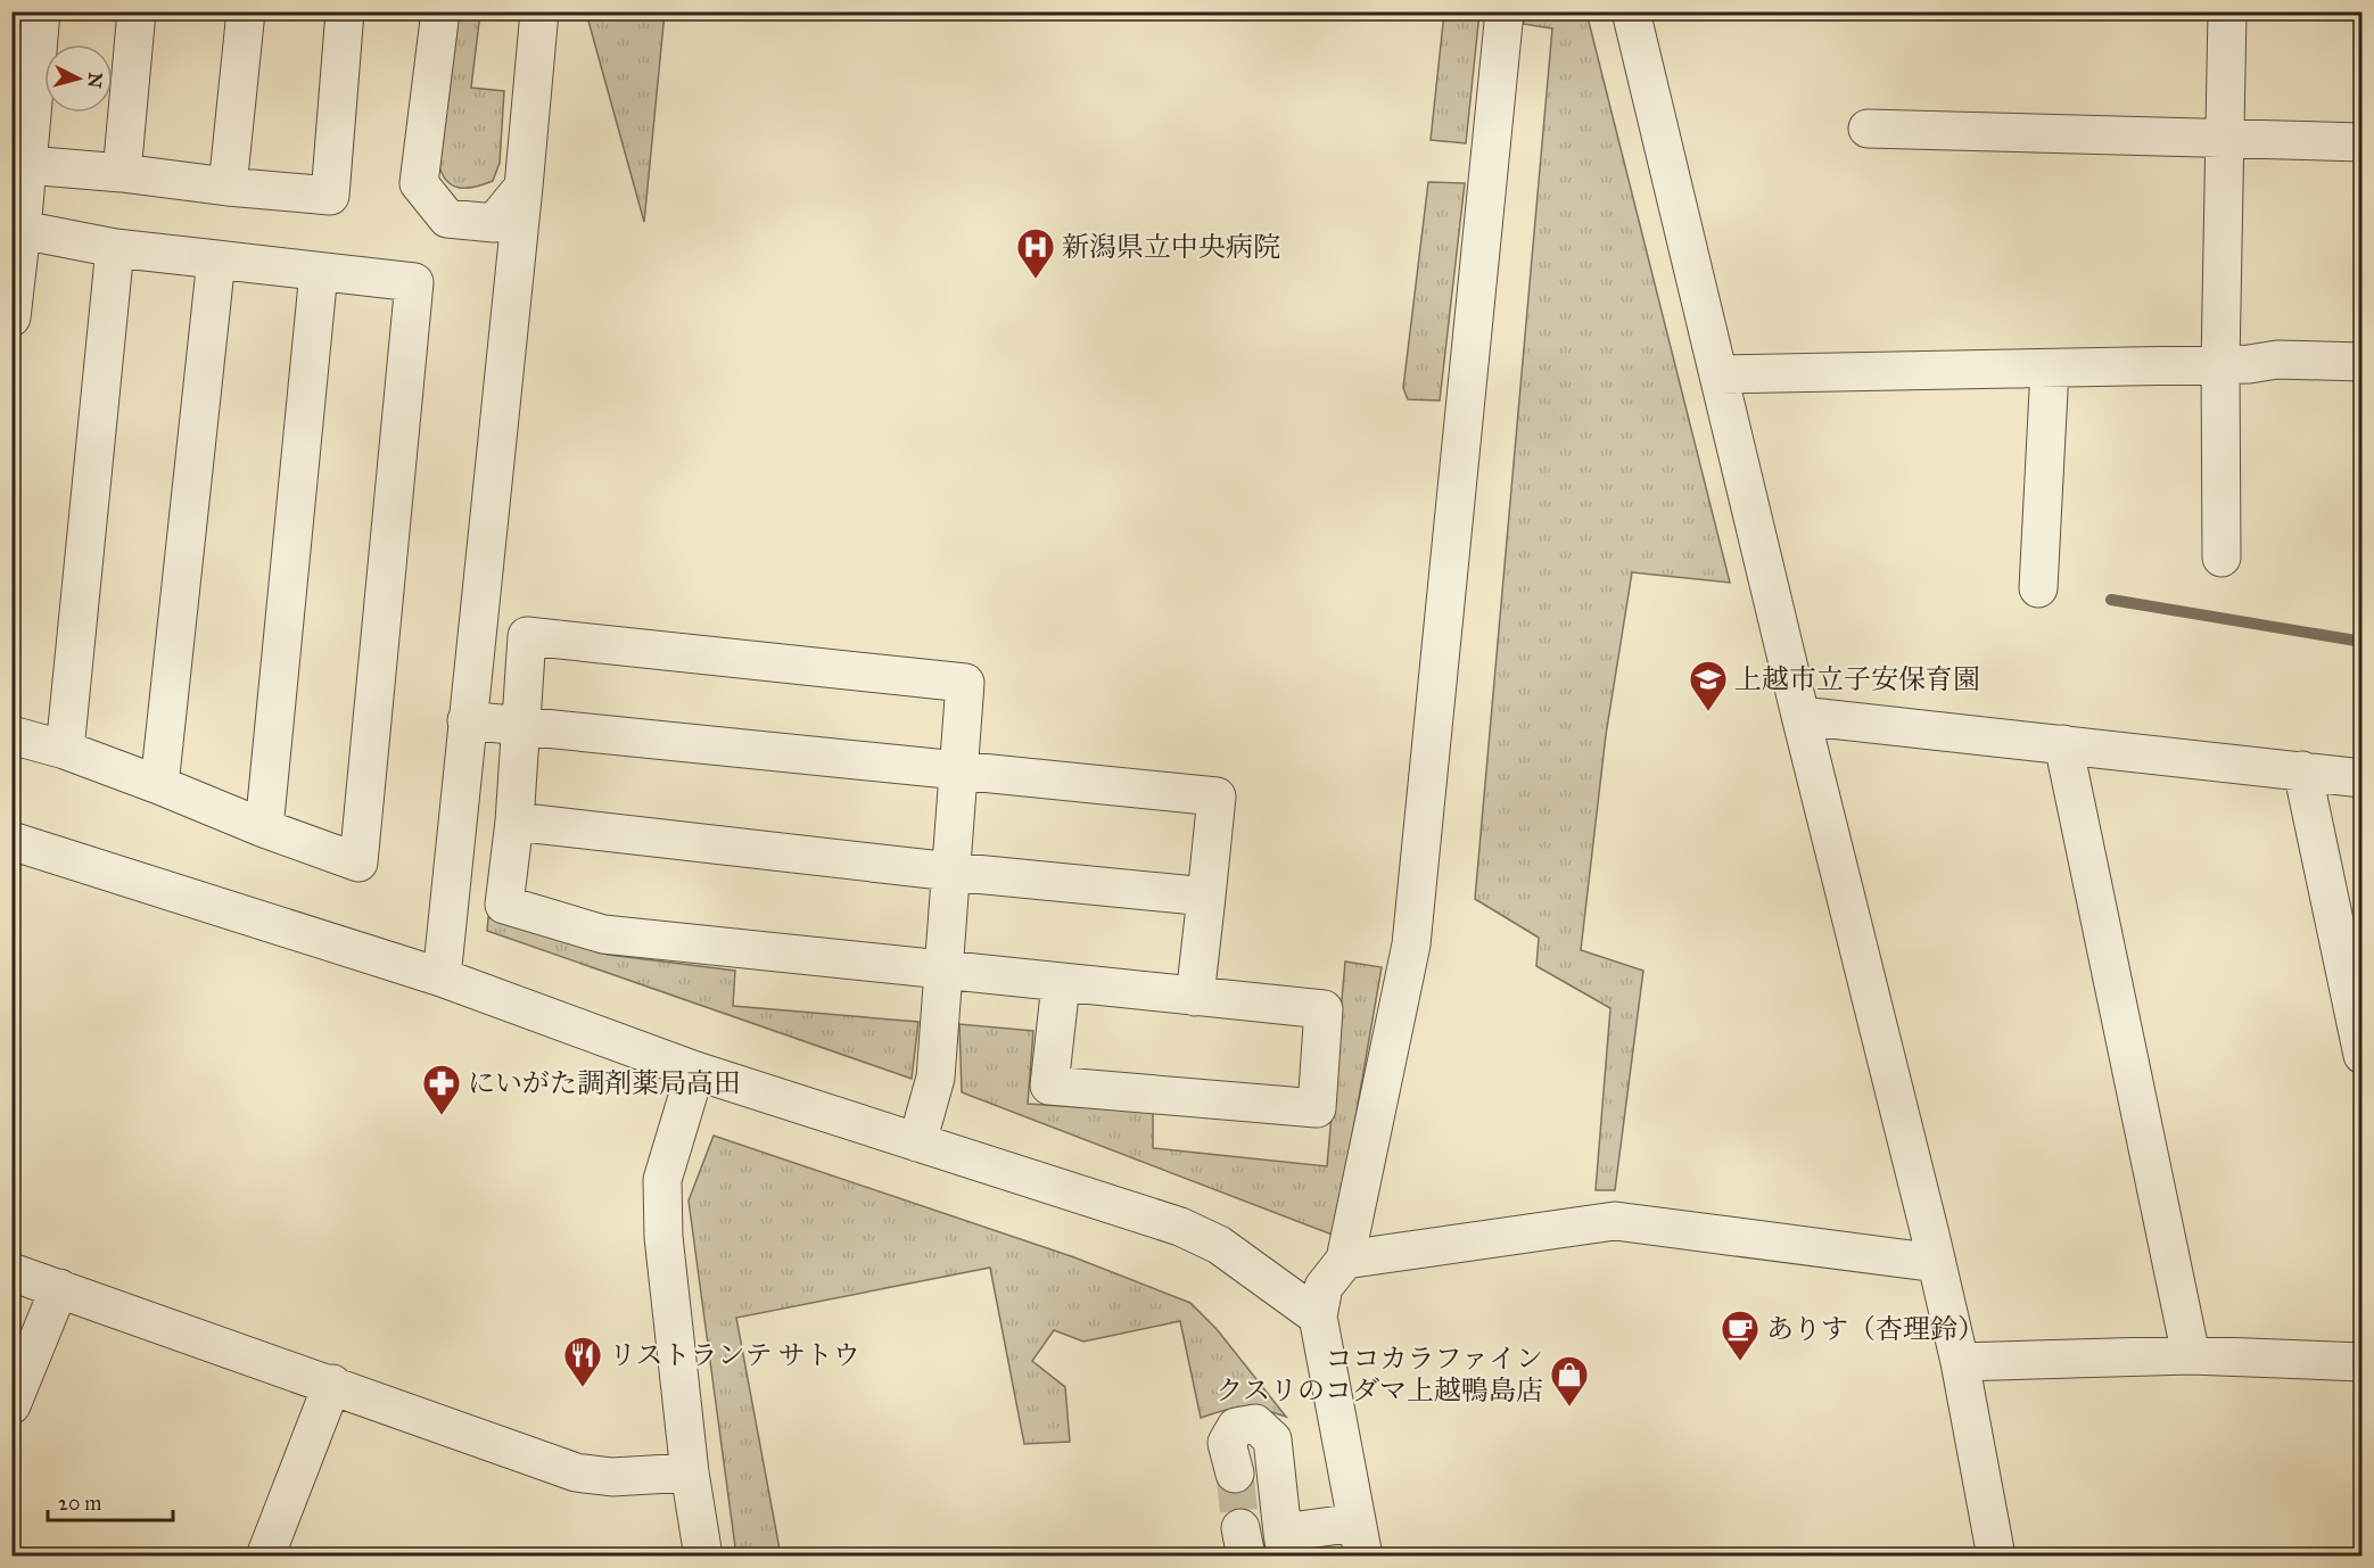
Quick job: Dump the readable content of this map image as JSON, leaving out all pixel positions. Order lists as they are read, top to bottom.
{
  "places": {
    "hospital": ["新潟県立中央病院"],
    "school or university": ["上越市立子安保育園"],
    "pharmacy": ["にいがた調剤薬局高田"],
    "cafe": ["ありす（杏理鈴）"],
    "restaurant": ["リストランテ サトウ"],
    "shop": ["ココカラファイン クスリのコダマ上越鴨島店"]
  },
  "scale_bar": "20 m",
  "north": "right"
}
